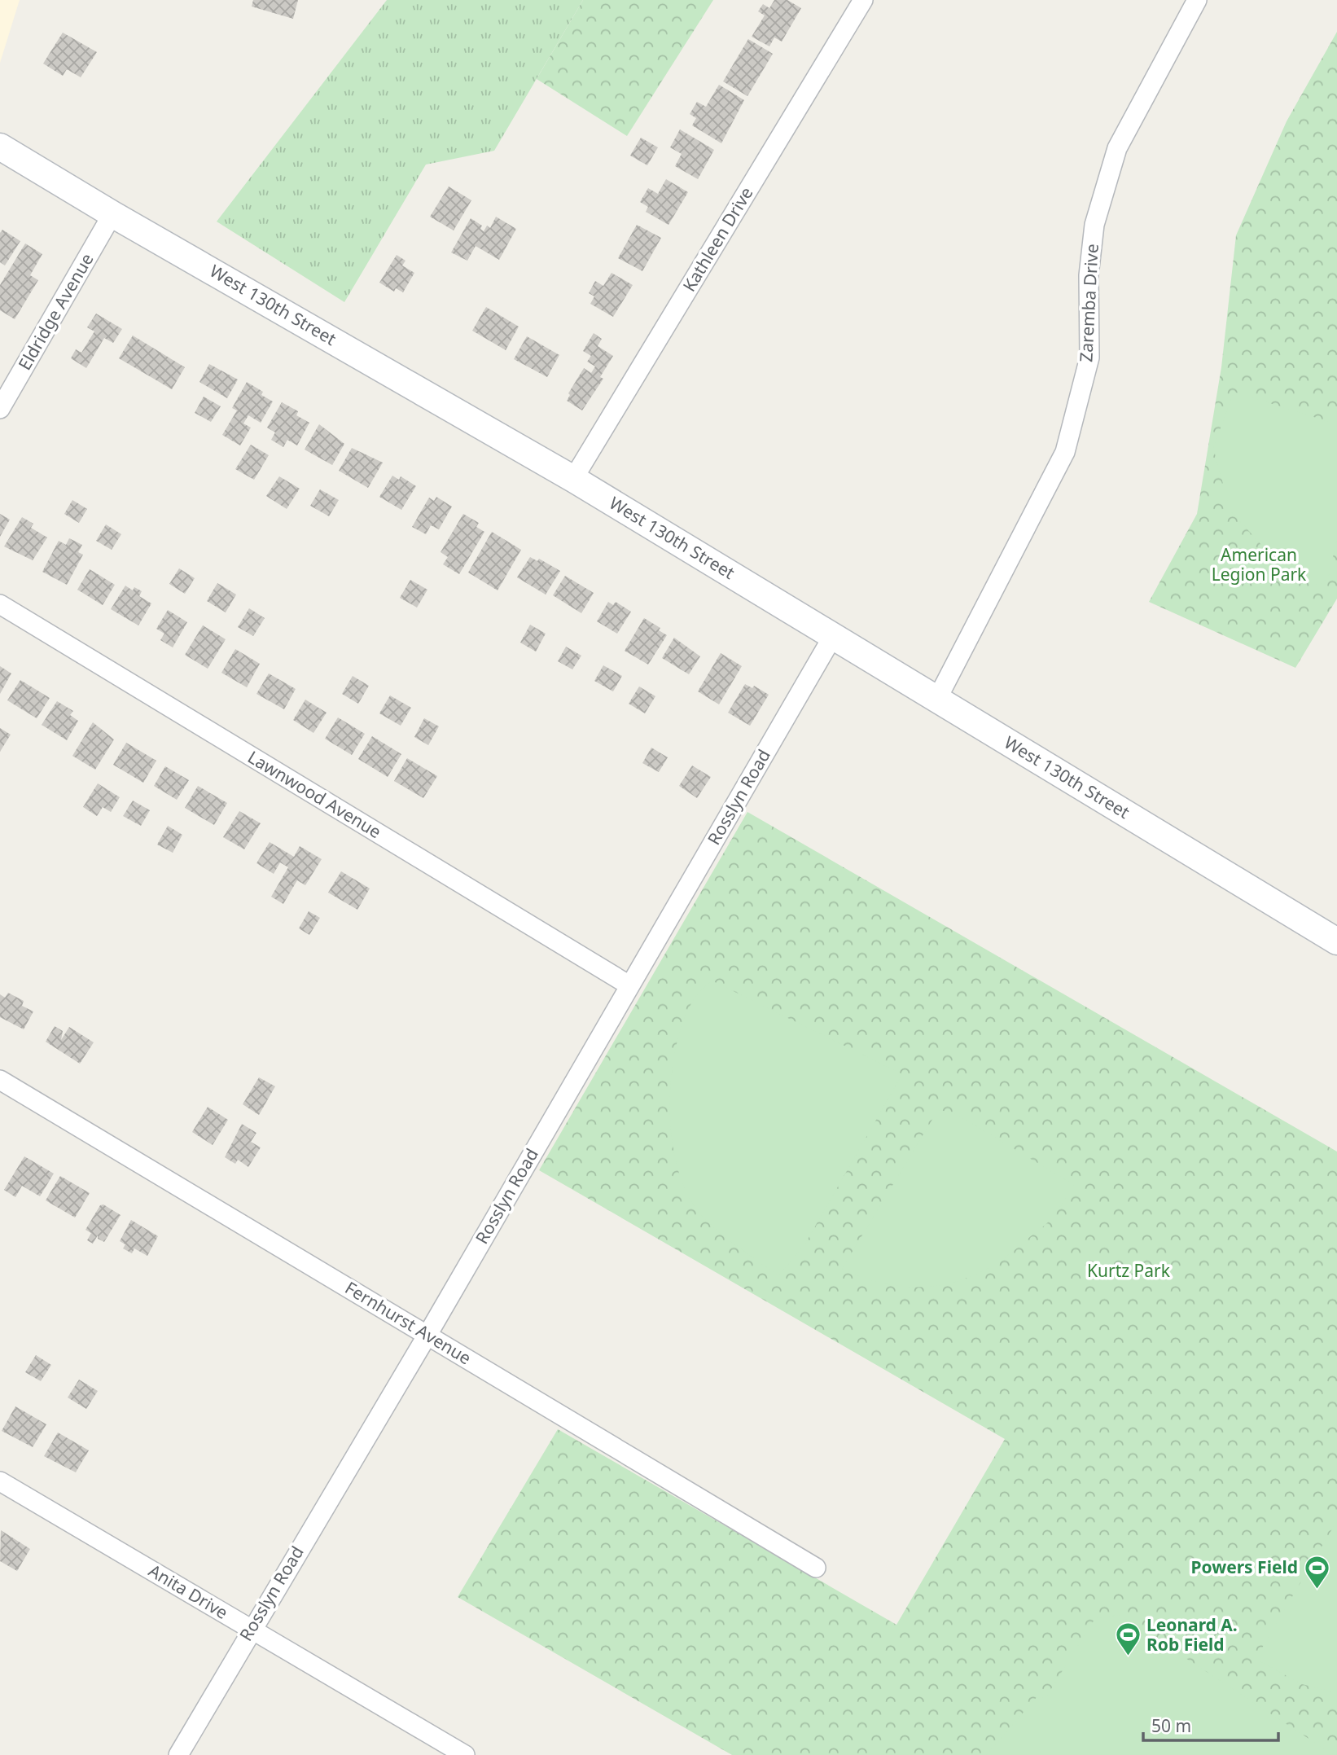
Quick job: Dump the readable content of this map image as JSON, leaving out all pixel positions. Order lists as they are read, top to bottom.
{
  "streets": {
    "main road": ["West 130th Street"],
    "street": [
      "Kathleen Drive",
      "Zaremba Drive",
      "Eldridge Avenue",
      "Lawnwood Avenue",
      "Rosslyn Road",
      "Fernhurst Avenue",
      "Anita Drive"
    ]
  },
  "crossings": [
    ["Kathleen Drive", "West 130th Street"],
    ["Zaremba Drive", "West 130th Street"],
    ["West 130th Street", "Eldridge Avenue"],
    ["West 130th Street", "Rosslyn Road"],
    ["Lawnwood Avenue", "Rosslyn Road"],
    ["Rosslyn Road", "Fernhurst Avenue"],
    ["Rosslyn Road", "Anita Drive"]
  ],
  "parks": ["American Legion Park", "Kurtz Park"],
  "places": {
    "sports": ["Powers Field", "Leonard A. Rob Field"]
  },
  "scale_bar": "50 m"
}
